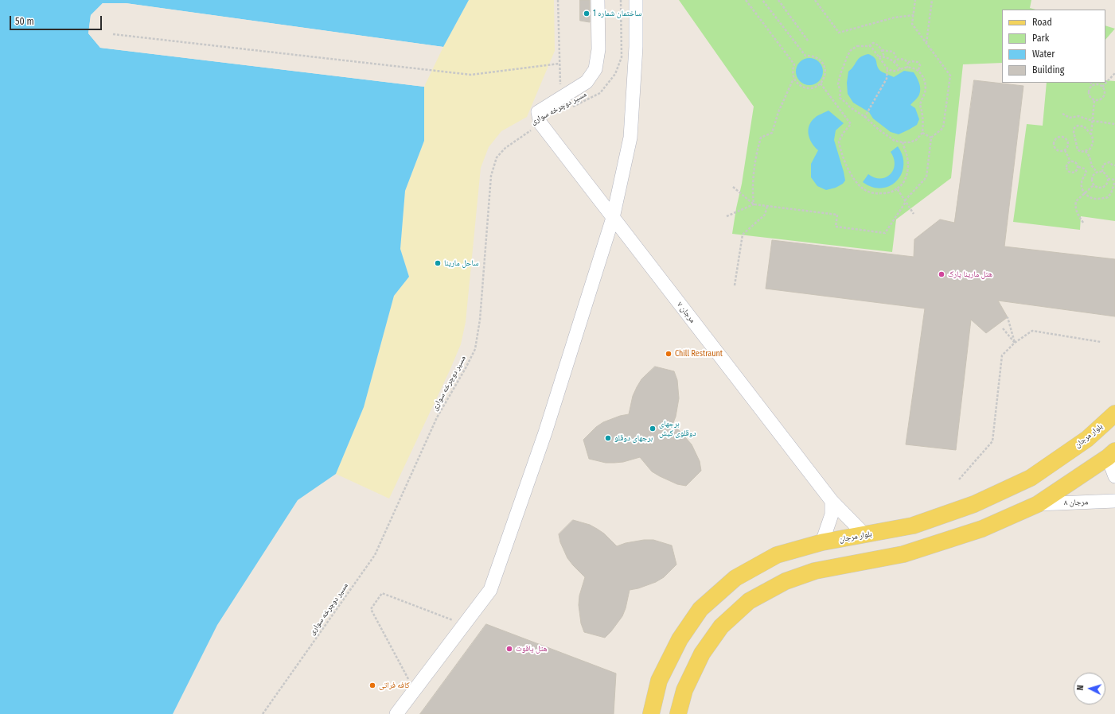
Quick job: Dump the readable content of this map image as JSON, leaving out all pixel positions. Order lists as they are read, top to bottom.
{
  "streets": {
    "main road": ["بلوار مرجان"],
    "street": ["مرجان ۷", "مرجان ۸"],
    "path": ["مسیر دوچرخه سواری"]
  },
  "crossings": [
    ["مسیر دوچرخه سواری", "مرجان ۷"],
    ["مرجان ۷", "بلوار مرجان"]
  ],
  "places": [
    "ساختمان شماره 1",
    "ساحل مارینا",
    "هتل مارینا پارک",
    "Chill Restraunt",
    "برجهای دوقلوی کیش",
    "برجهای دوقلو",
    "هتل یاقوت",
    "کافه فراتی"
  ],
  "legend": [
    "Road",
    "Park",
    "Water",
    "Building"
  ],
  "scale_bar": "50 m",
  "north": "left"
}
